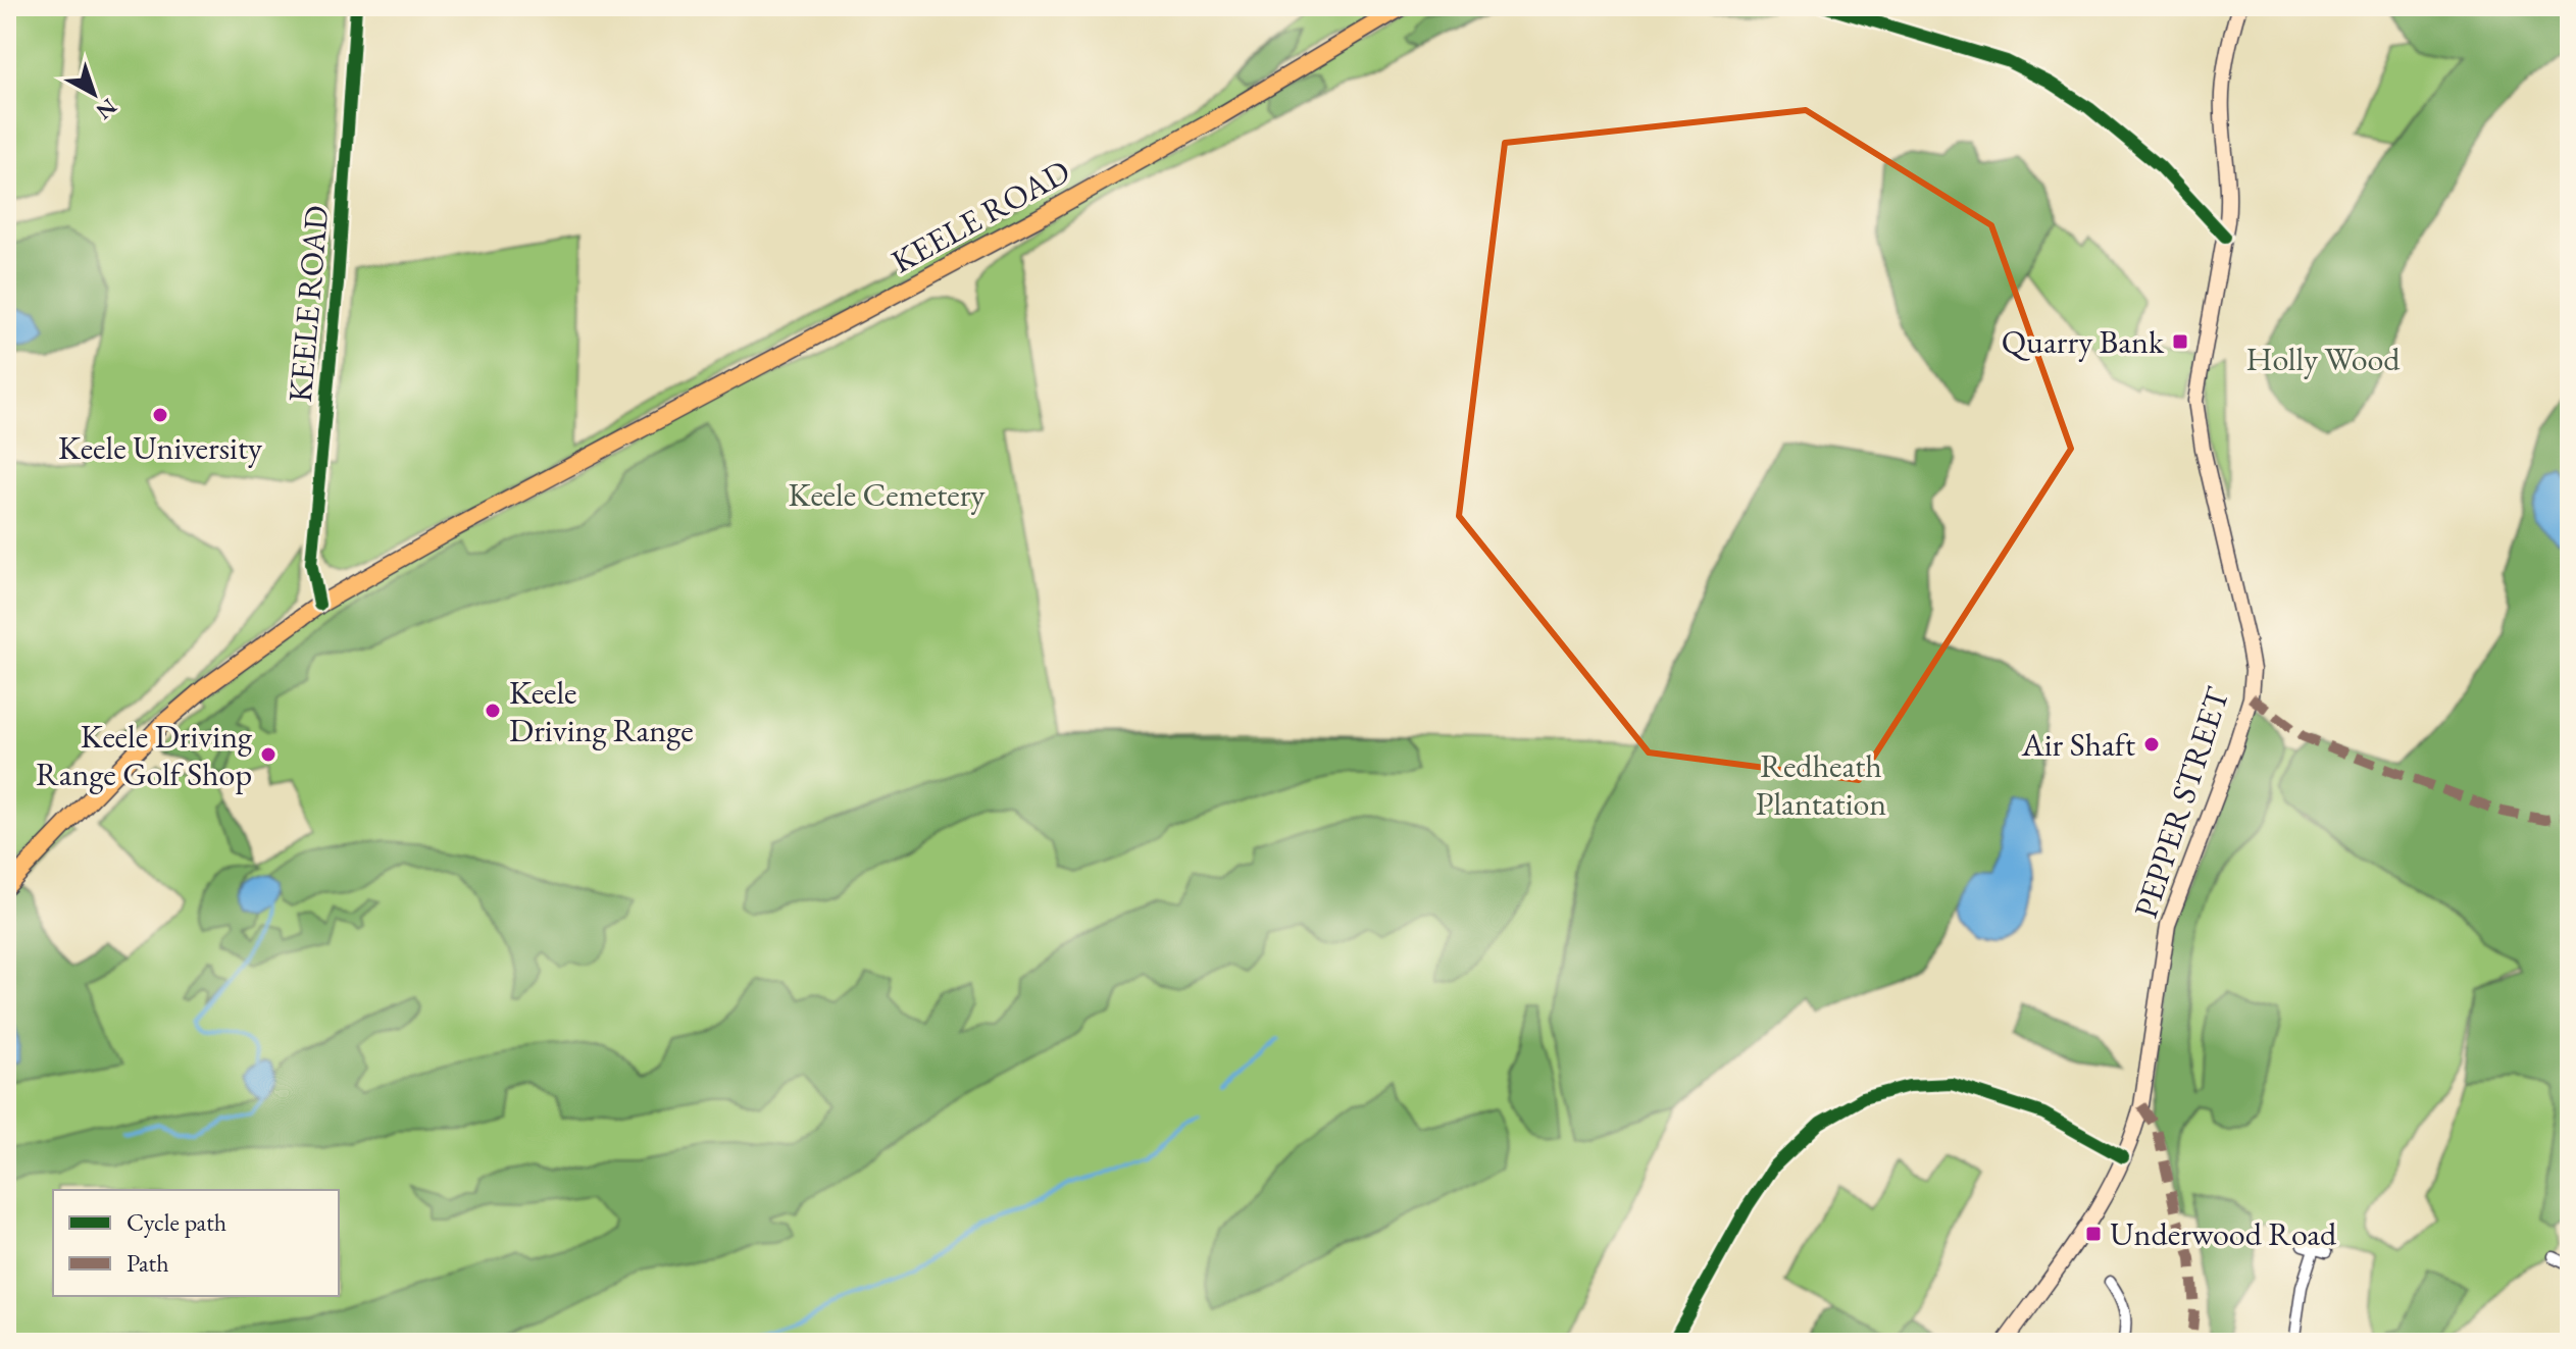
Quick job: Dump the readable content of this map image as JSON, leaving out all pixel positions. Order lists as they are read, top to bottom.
{
  "streets": {
    "main road": ["KEELE ROAD", "PEPPER STREET"]
  },
  "parks": ["Holly Wood", "Keele Cemetery", "Redheath Plantation"],
  "places": {
    "transit": ["Quarry Bank", "Underwood Road"],
    "other": [
      "Keele University",
      "Keele Driving Range",
      "Air Shaft",
      "Keele Driving Range Golf Shop"
    ]
  },
  "legend": ["Cycle path", "Path"],
  "north": "bottom right"
}
